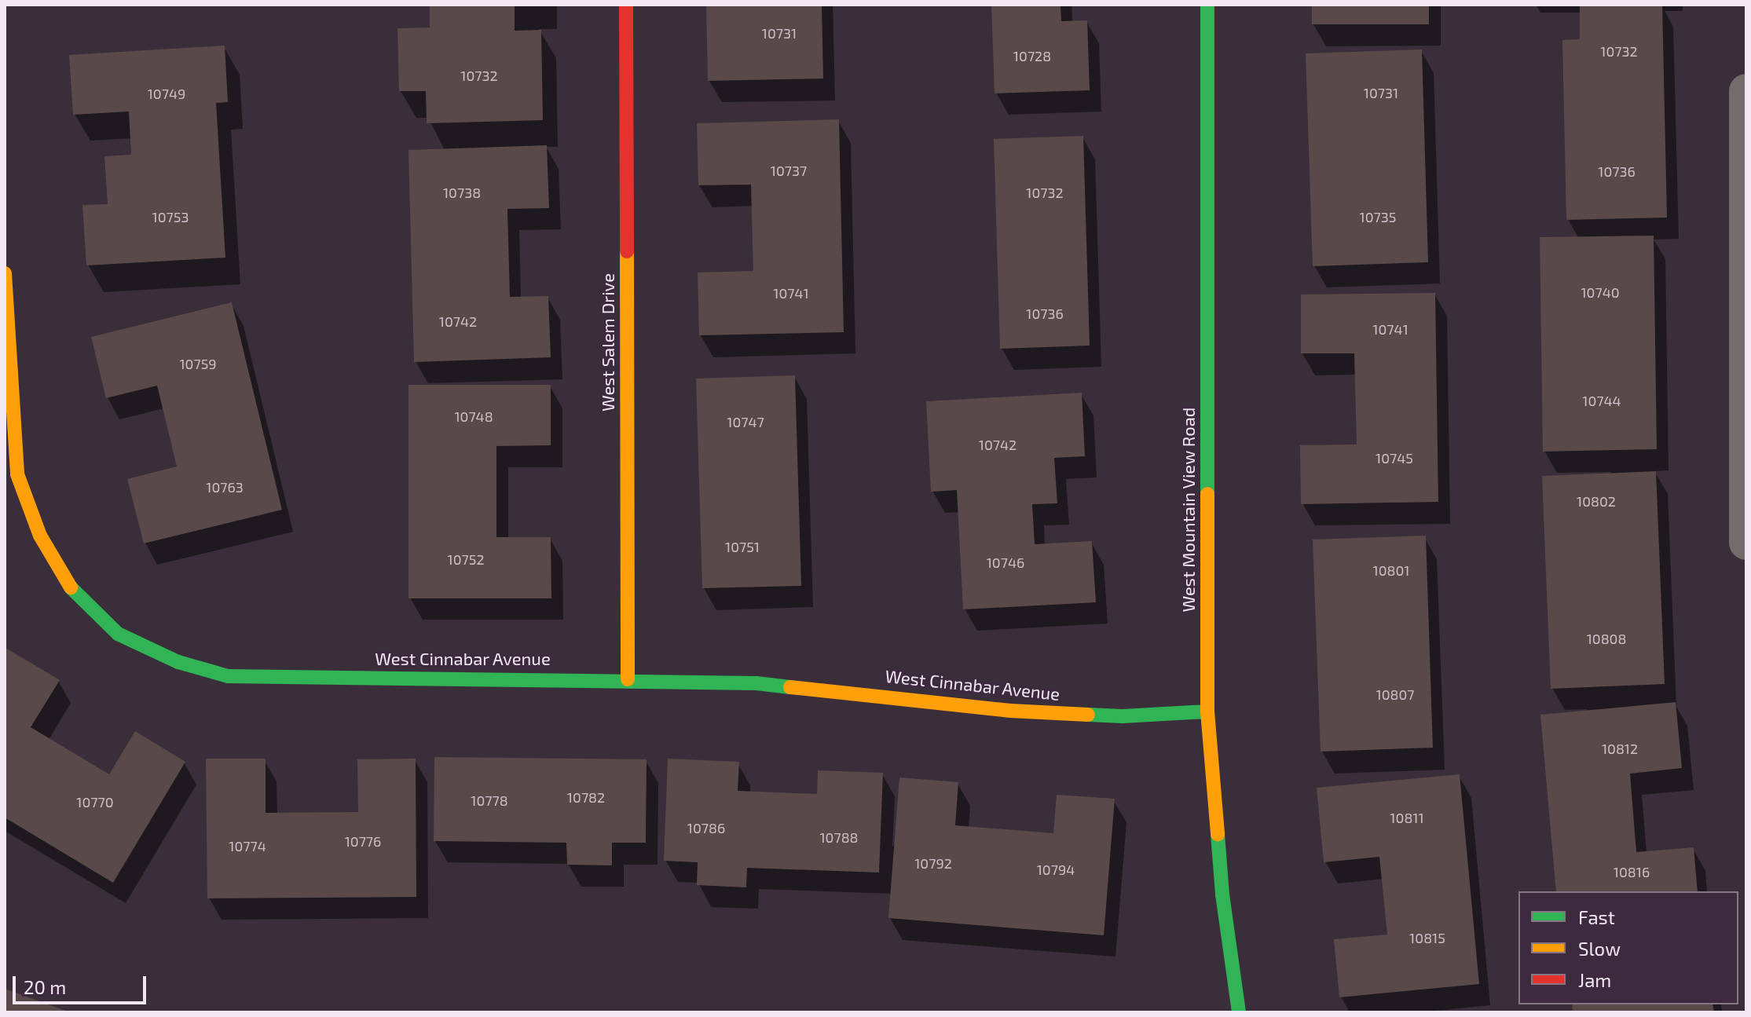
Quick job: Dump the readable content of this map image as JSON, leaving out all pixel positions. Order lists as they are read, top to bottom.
{
  "streets": {
    "street": ["West Salem Drive", "West Mountain View Road", "West Cinnabar Avenue"]
  },
  "crossings": [
    ["West Salem Drive", "West Cinnabar Avenue"],
    ["West Mountain View Road", "West Cinnabar Avenue"]
  ],
  "house_numbers": [
    "10731",
    "10732",
    "10728",
    "10732",
    "10731",
    "10749",
    "10737",
    "10736",
    "10738",
    "10732",
    "10753",
    "10735",
    "10740",
    "10741",
    "10736",
    "10742",
    "10741",
    "10759",
    "10744",
    "10748",
    "10747",
    "10742",
    "10745",
    "10763",
    "10802",
    "10751",
    "10752",
    "10746",
    "10801",
    "10808",
    "10807",
    "10812",
    "10782",
    "10778",
    "10770",
    "10811",
    "10786",
    "10788",
    "10776",
    "10774",
    "10792",
    "10794",
    "10816",
    "10815"
  ],
  "legend": ["Fast", "Slow", "Jam"],
  "scale_bar": "20 m"
}
